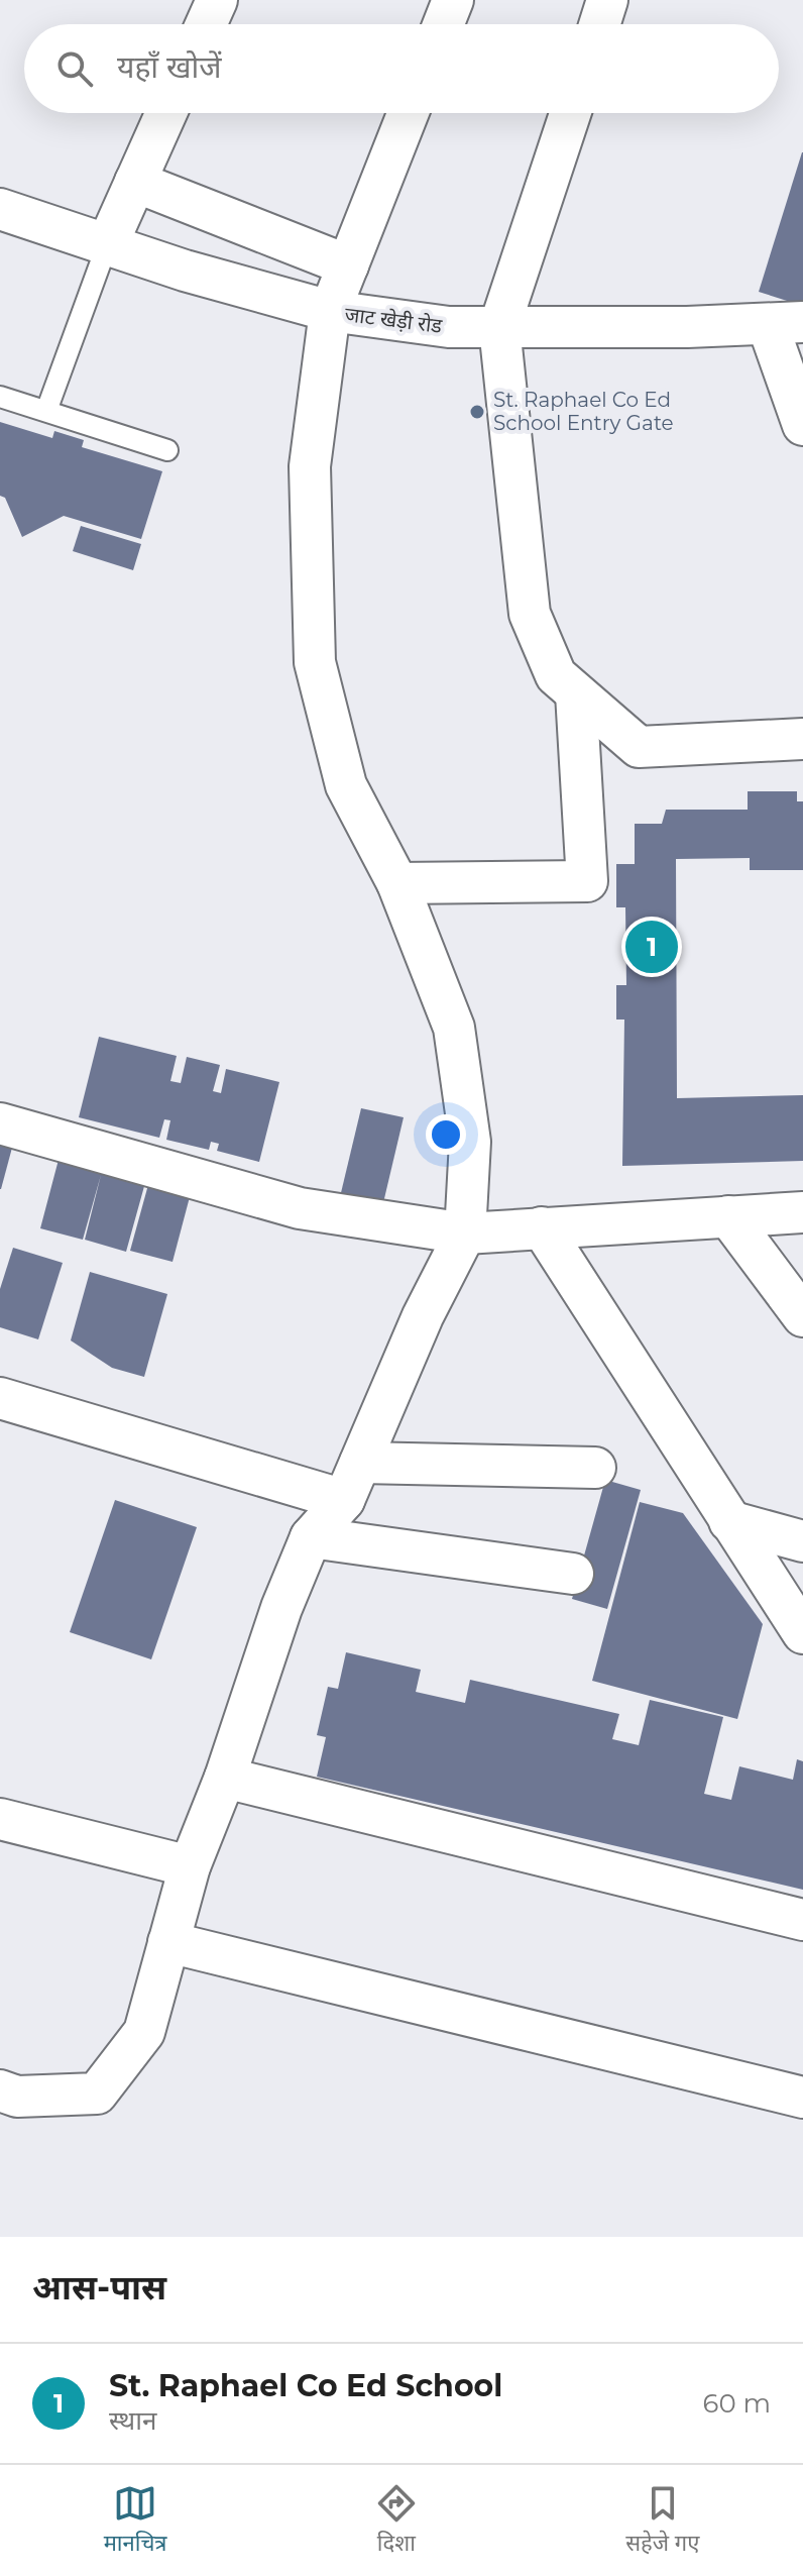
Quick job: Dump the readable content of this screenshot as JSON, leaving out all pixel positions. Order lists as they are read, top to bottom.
{
  "streets": {
    "street": ["जाट खेड़ी रोड"]
  },
  "places": ["St. Raphael Co Ed School Entry Gate"],
  "page": {
    "search": "यहाँ खोजें",
    "pins": "1",
    "heading": "आस-पास",
    "list": [
      {
        "mark": "1",
        "name": "St. Raphael Co Ed School",
        "note": "स्थान",
        "value": "60 m"
      }
    ],
    "nav": ["मानचित्र", "दिशा", "सहेजे गए"]
  }
}
